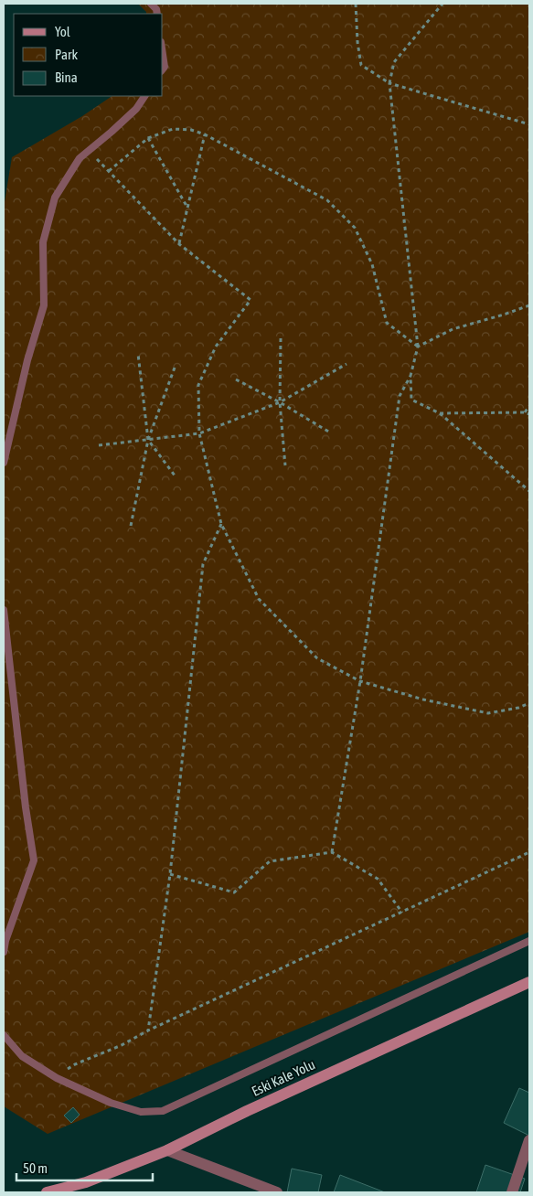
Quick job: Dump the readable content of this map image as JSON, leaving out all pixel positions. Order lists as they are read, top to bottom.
{
  "streets": {
    "street": ["Eski Kale Yolu"]
  },
  "legend": ["Yol", "Park", "Bina"],
  "scale_bar": "50 m"
}
